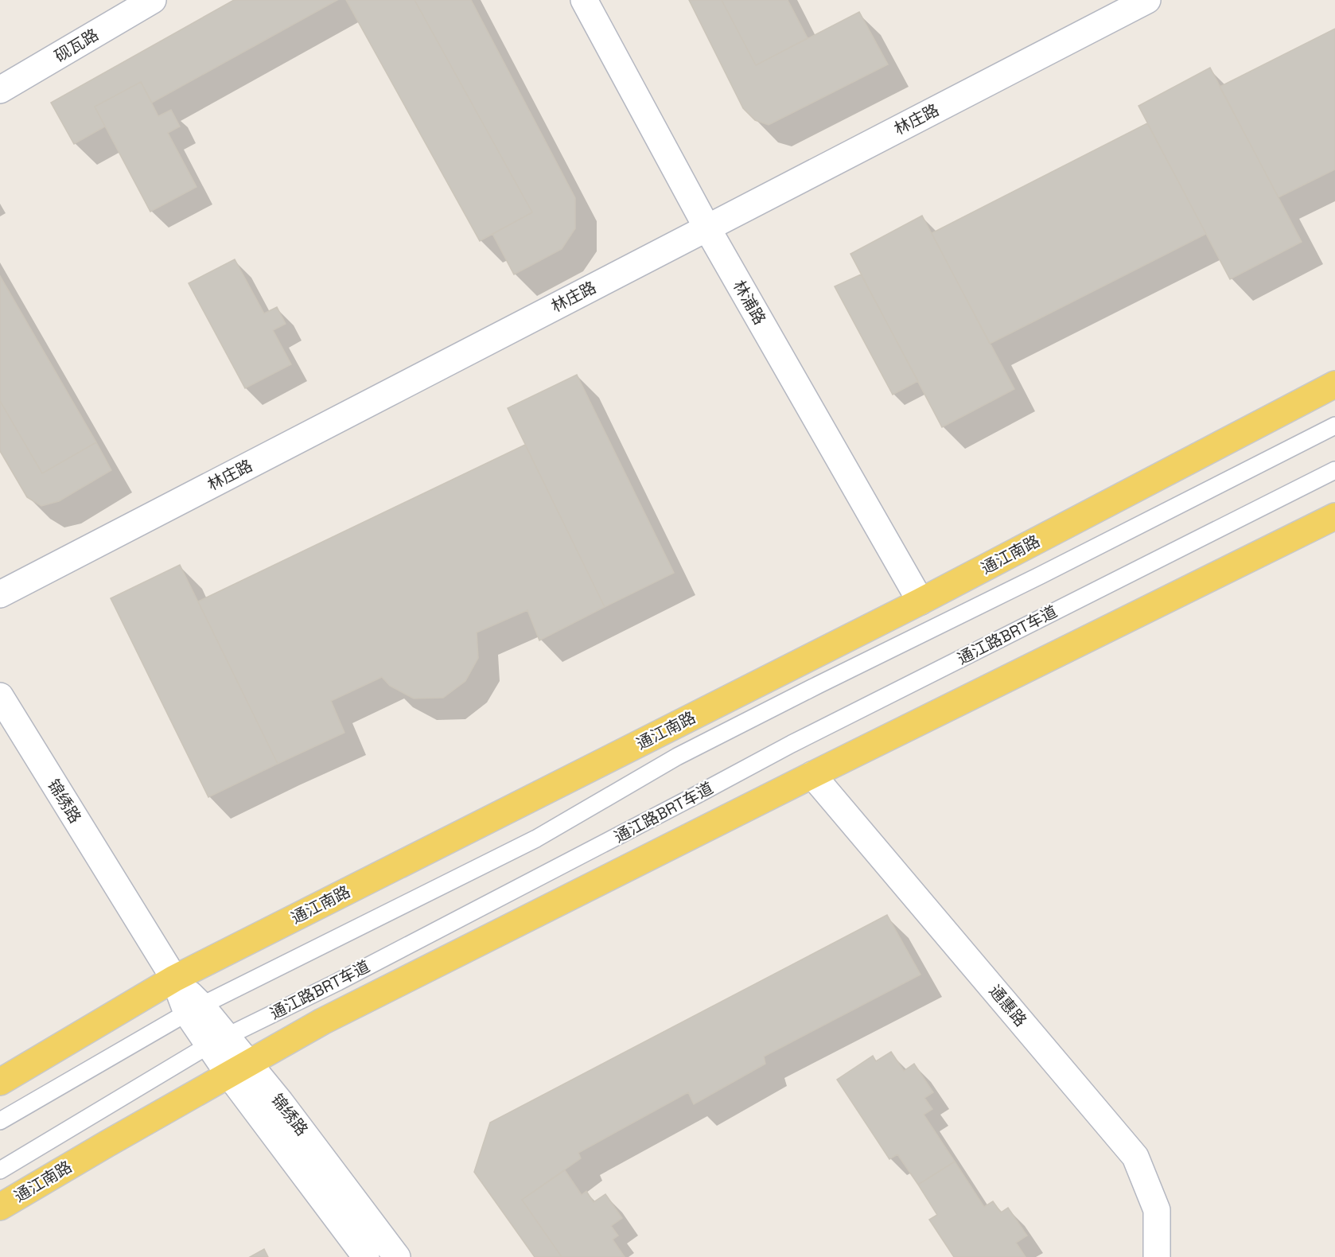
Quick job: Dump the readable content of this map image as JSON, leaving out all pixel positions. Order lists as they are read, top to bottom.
{
  "streets": {
    "main road": ["通江南路"],
    "street": [
      "砚瓦路",
      "林庄路",
      "林浦路",
      "锦绣路",
      "通惠路"
    ],
    "lane": ["通江路BRT车道"]
  },
  "crossings": [
    ["林庄路", "林浦路"],
    ["林浦路", "通江南路"],
    ["通江南路", "锦绣路"],
    ["通江南路", "通惠路"],
    ["通江路BRT车道", "锦绣路"]
  ]
}
